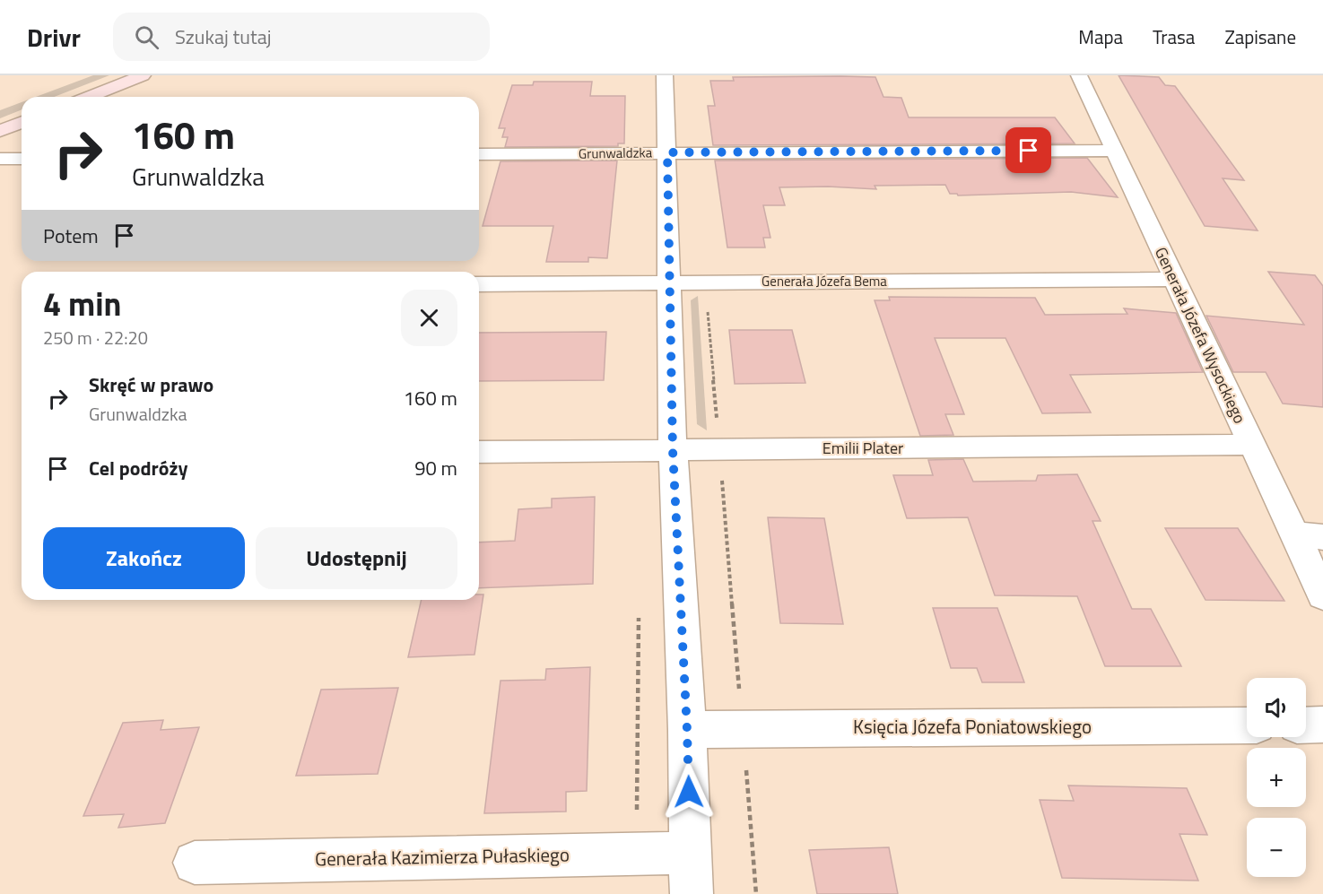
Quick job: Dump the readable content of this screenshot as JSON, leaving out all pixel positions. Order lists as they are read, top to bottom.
{
  "streets": {
    "street": [
      "Grunwaldzka",
      "Generała Józefa Bema",
      "Generała Józefa Wysockiego",
      "Emilii Plater",
      "Księcia Józefa Poniatowskiego",
      "Generała Kazimierza Pułaskiego"
    ]
  },
  "crossings": [
    ["Grunwaldzka", "Generała Józefa Wysockiego"],
    ["Generała Józefa Bema", "Generała Józefa Wysockiego"],
    ["Generała Józefa Wysockiego", "Emilii Plater"]
  ],
  "page": {
    "header": "Drivr",
    "search": "Szukaj tutaj",
    "nav": ["Mapa", "Trasa", "Zapisane"],
    "turn": ["160 m", "Grunwaldzka"],
    "then": "Potem",
    "heading": ["4 min", "250 m · 22:20"],
    "list": [
      {
        "name": "Skręć w prawo",
        "note": "Grunwaldzka",
        "value": "160 m"
      },
      {
        "name": "Cel podróży",
        "value": "90 m"
      }
    ],
    "buttons": ["Zakończ", "Udostępnij"],
    "map_buttons": ["+", "−"]
  }
}
